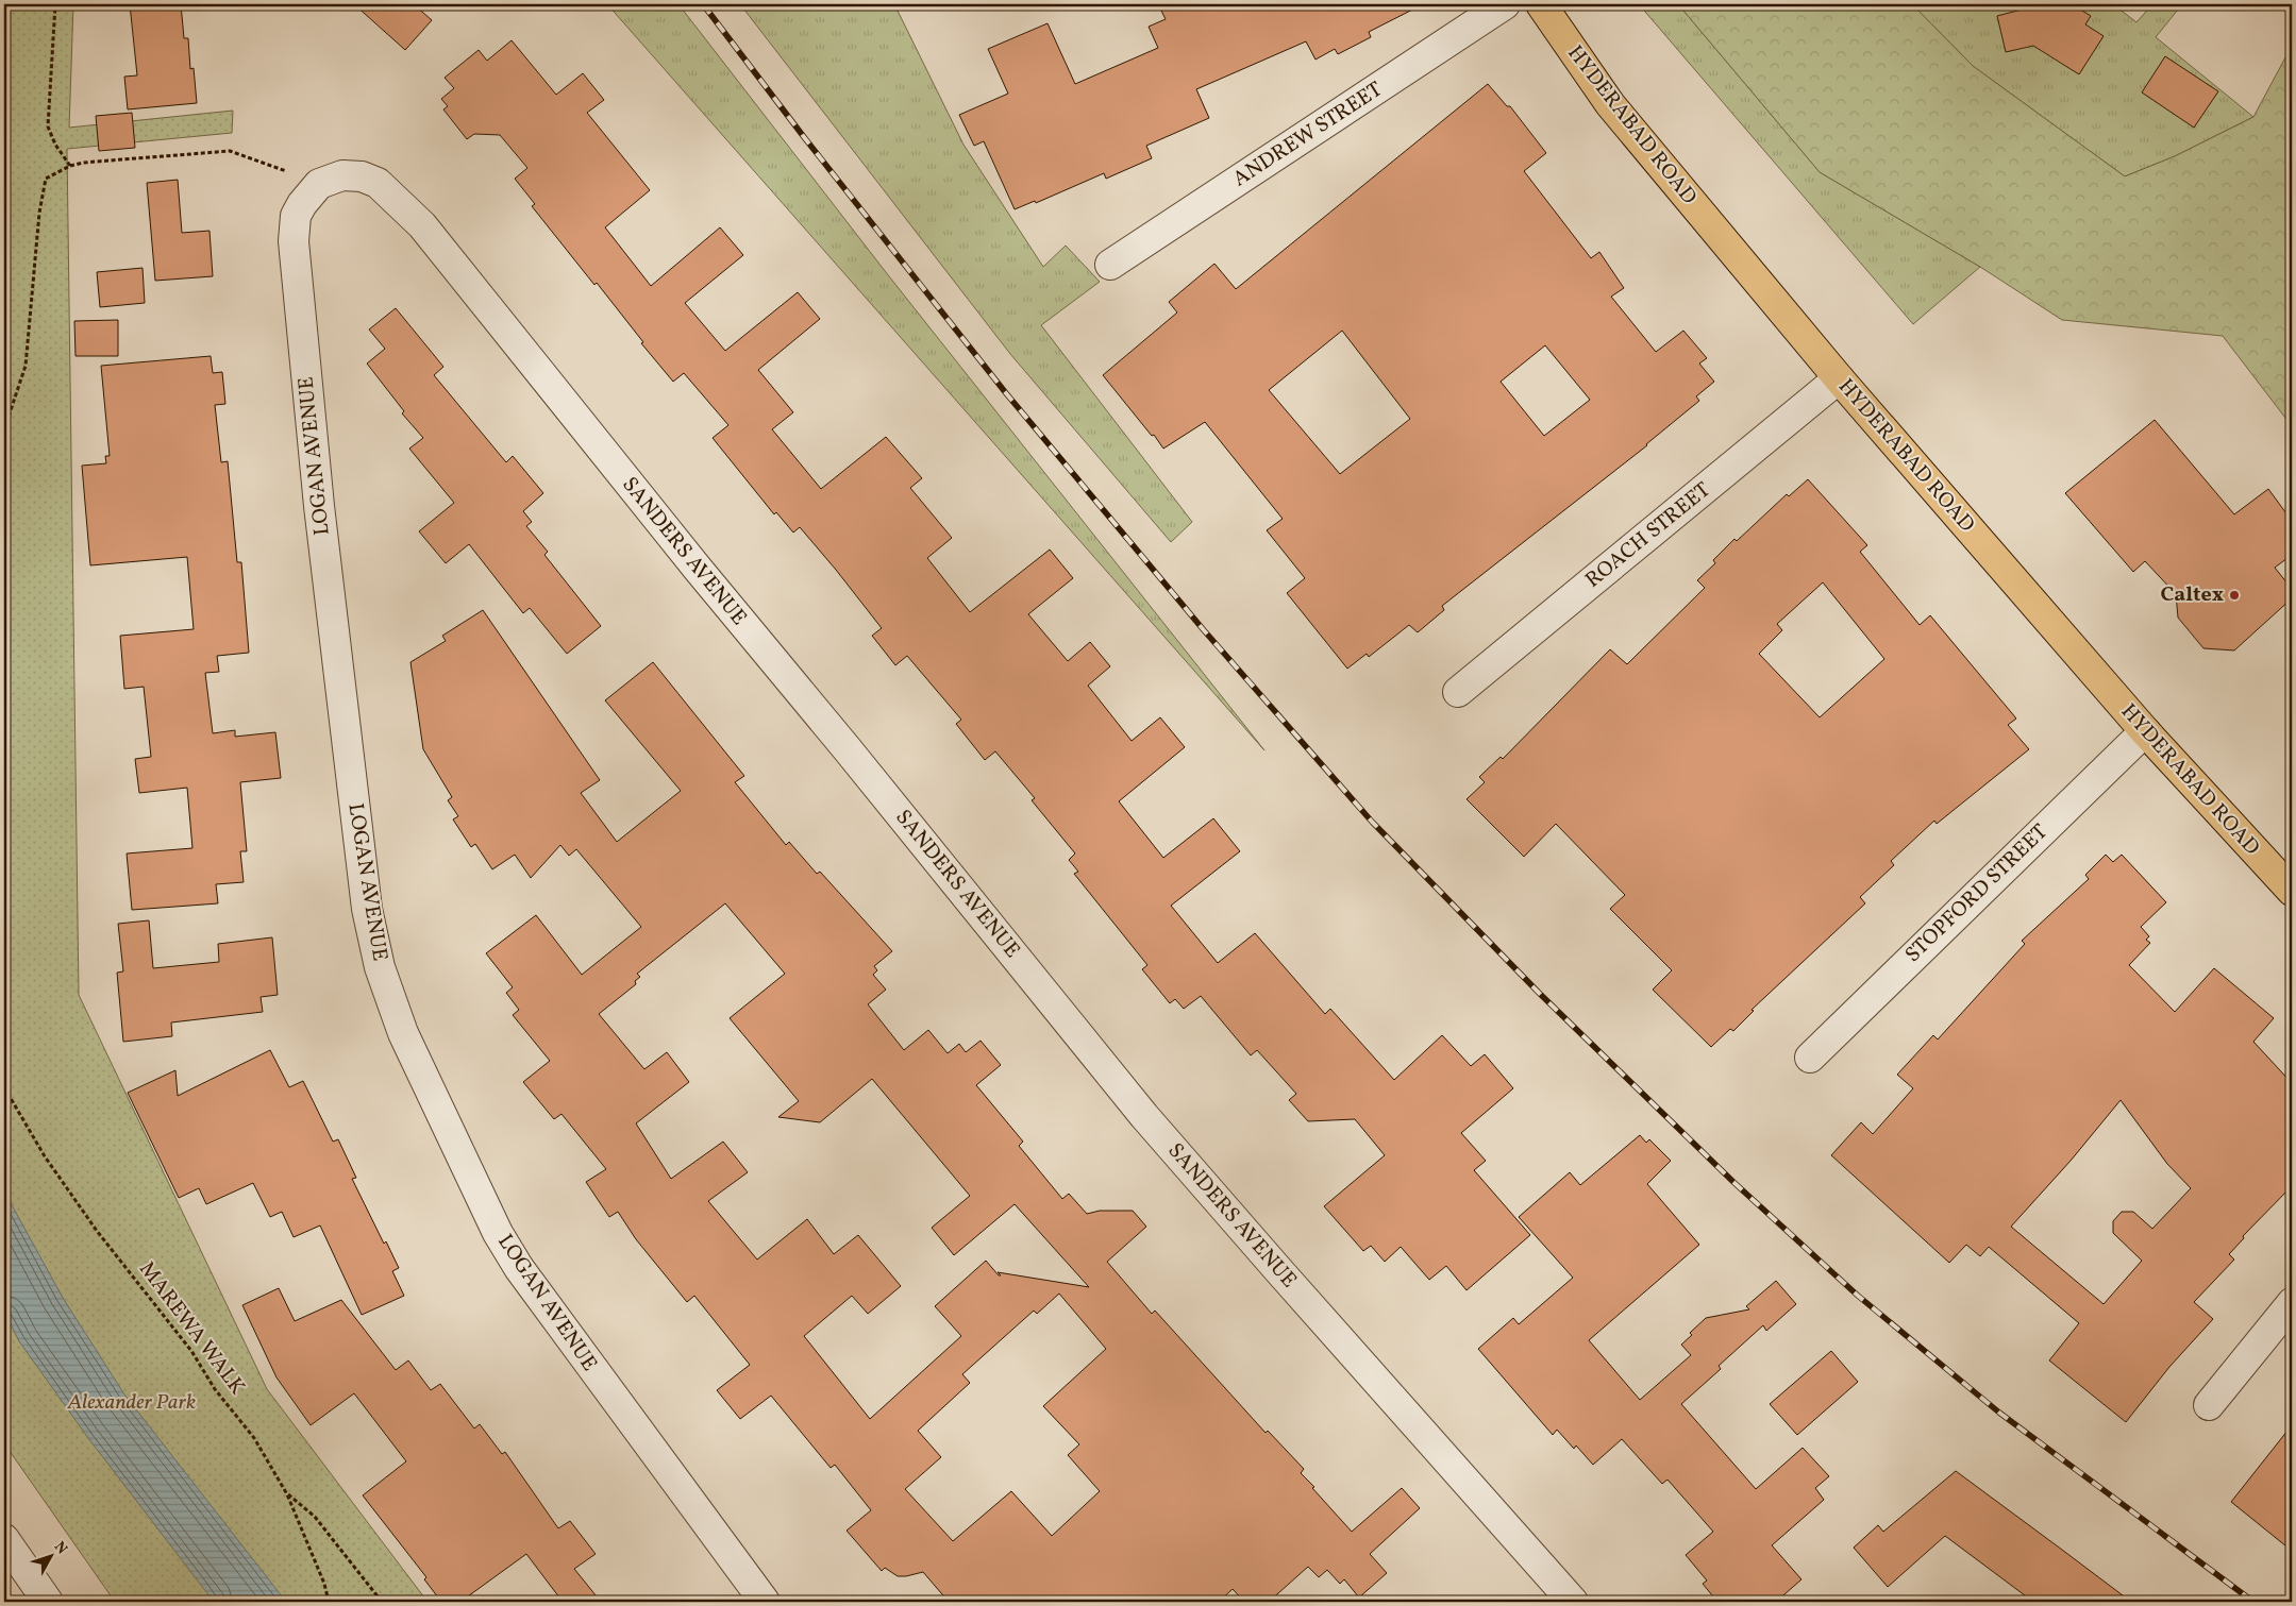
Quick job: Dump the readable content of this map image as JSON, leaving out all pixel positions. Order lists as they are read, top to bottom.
{
  "streets": {
    "main road": ["HYDERABAD ROAD"],
    "street": [
      "ANDREW STREET",
      "LOGAN AVENUE",
      "ROACH STREET",
      "SANDERS AVENUE",
      "STOPFORD STREET"
    ],
    "path": ["MAREWA WALK"]
  },
  "crossings": [
    ["HYDERABAD ROAD", "ROACH STREET"],
    ["HYDERABAD ROAD", "STOPFORD STREET"],
    ["LOGAN AVENUE", "SANDERS AVENUE"]
  ],
  "parks": ["Alexander Park"],
  "places": ["Caltex"],
  "north": "top right"
}
